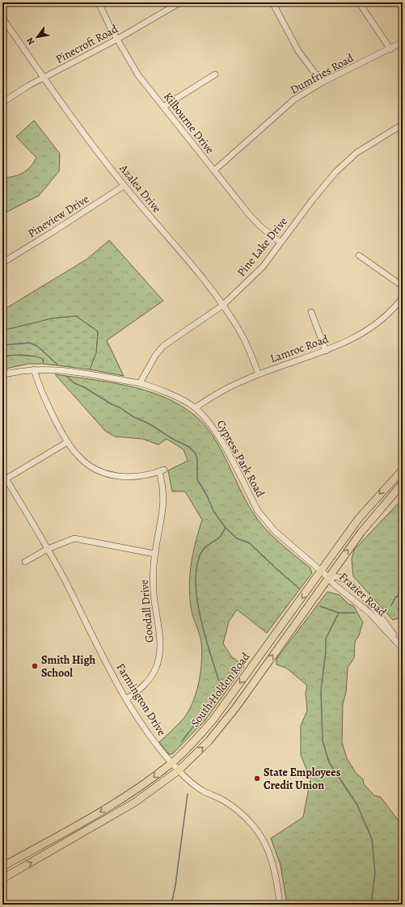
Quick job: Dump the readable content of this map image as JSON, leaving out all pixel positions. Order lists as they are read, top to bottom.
{
  "streets": {
    "main road": ["South Holden Road"],
    "street": [
      "Pinecroft Road",
      "Dumfries Road",
      "Kilbourne Drive",
      "Azalea Drive",
      "Pineview Drive",
      "Pine Lake Drive",
      "Lamroc Road",
      "Cypress Park Road",
      "Frazier Road",
      "Goodall Drive",
      "Farmington Drive"
    ]
  },
  "crossings": [
    ["Pinecroft Road", "Kilbourne Drive"],
    ["Pinecroft Road", "Azalea Drive"],
    ["Dumfries Road", "Kilbourne Drive"],
    ["Kilbourne Drive", "Pine Lake Drive"],
    ["Azalea Drive", "Pineview Drive"],
    ["Azalea Drive", "Pine Lake Drive"],
    ["Azalea Drive", "Lamroc Road"],
    ["Pine Lake Drive", "Cypress Park Road"],
    ["Lamroc Road", "Cypress Park Road"],
    ["Cypress Park Road", "Frazier Road"],
    ["Cypress Park Road", "South Holden Road"],
    ["Frazier Road", "South Holden Road"],
    ["Goodall Drive", "Farmington Drive"],
    ["South Holden Road", "Farmington Drive"]
  ],
  "places": ["Smith High School", "State Employees Credit Union"],
  "north": "bottom left"
}
